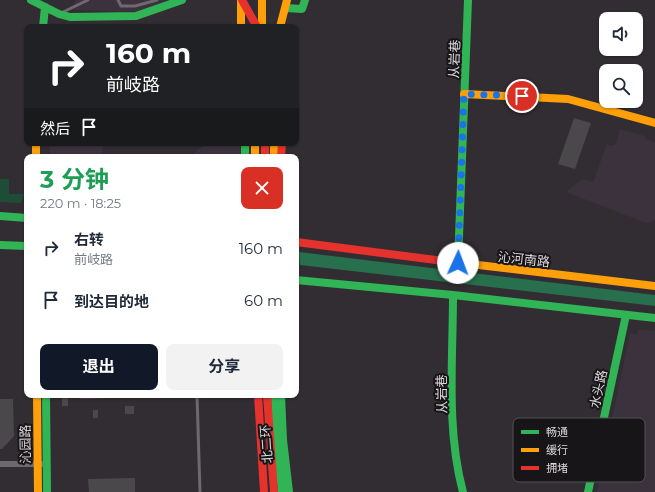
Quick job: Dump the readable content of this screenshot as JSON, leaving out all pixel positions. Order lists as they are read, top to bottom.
{
  "streets": {
    "main road": [
      "从岩巷",
      "沁河南路",
      "水头路",
      "沁园路",
      "北二环"
    ]
  },
  "crossings": [
    ["从岩巷", "沁河南路"]
  ],
  "legend": ["畅通", "缓行", "拥堵"],
  "page": {
    "turn": ["160 m", "前岐路"],
    "then": "然后",
    "heading": ["3 分钟", "220 m · 18:25"],
    "list": [
      {
        "name": "右转",
        "note": "前岐路",
        "value": "160 m"
      },
      {
        "name": "到达目的地",
        "value": "60 m"
      }
    ],
    "buttons": ["退出", "分享"]
  }
}
